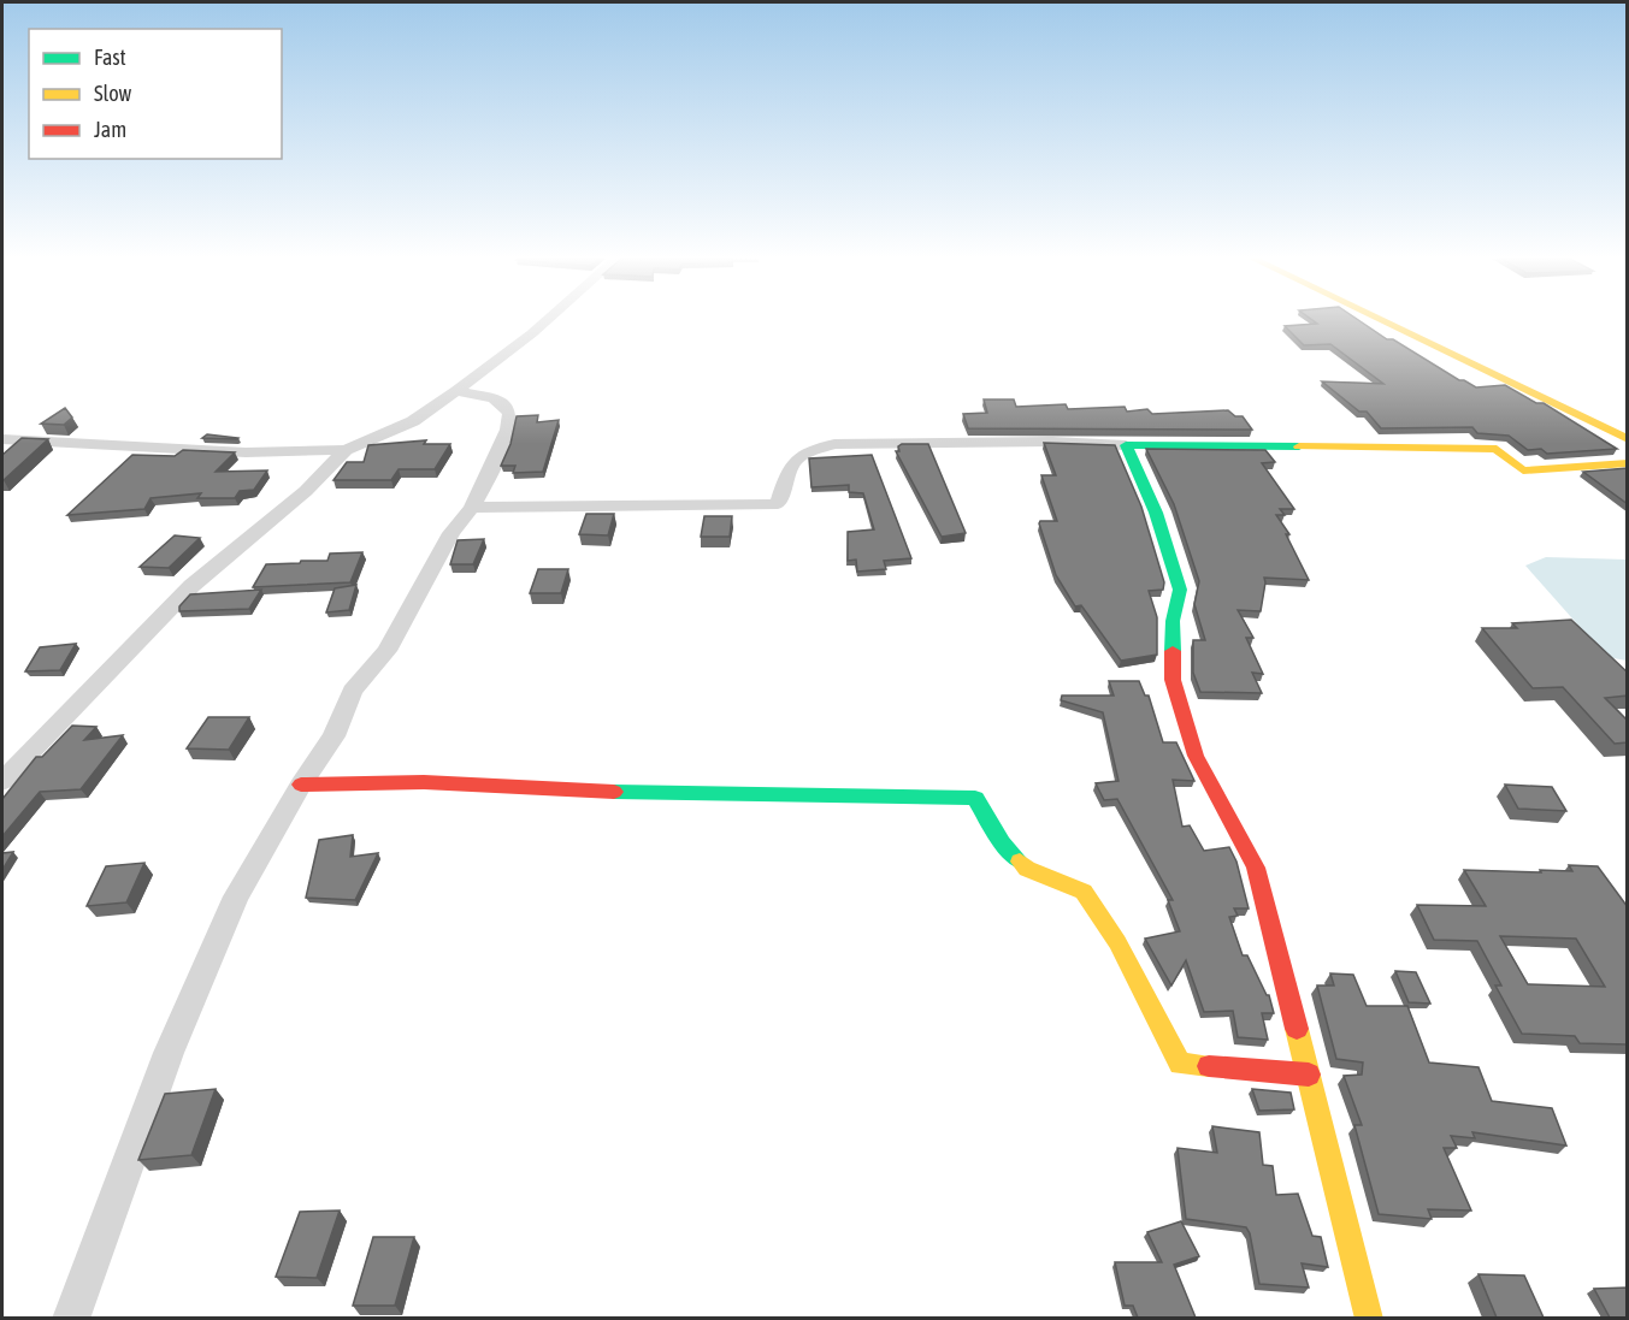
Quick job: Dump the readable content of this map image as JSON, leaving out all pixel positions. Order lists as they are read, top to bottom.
{
  "legend": ["Fast", "Slow", "Jam"]
}
